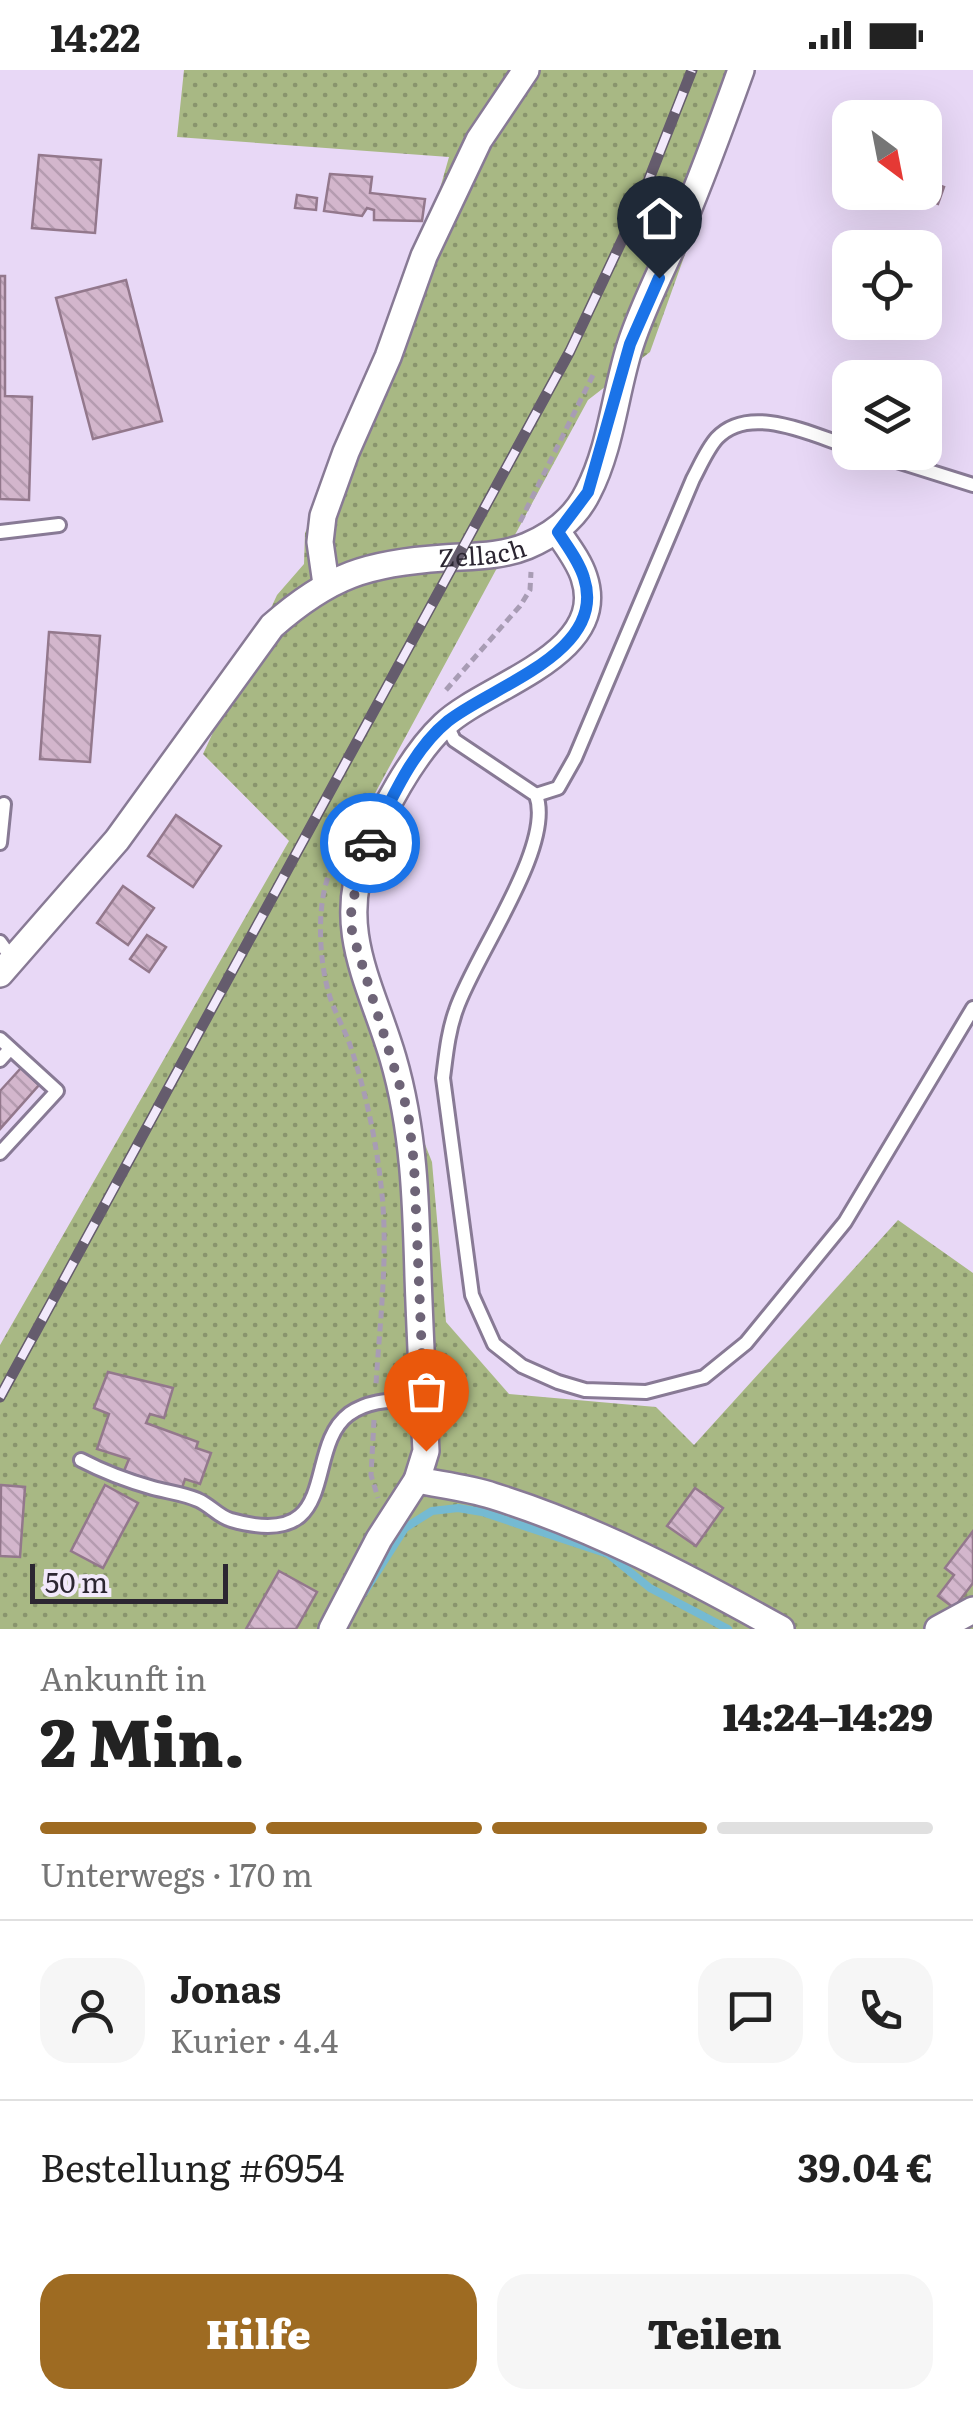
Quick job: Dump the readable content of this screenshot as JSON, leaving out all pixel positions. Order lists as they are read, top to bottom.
{
  "streets": {
    "street": ["Zellach"]
  },
  "scale_bar": "50 m",
  "north": "bottom right",
  "page": {
    "status": "14:22",
    "scale": "50 m",
    "heading": ["2 Min.", "Ankunft in", "14:24–14:29"],
    "panel": [
      "Jonas",
      "Kurier · 4.4",
      "Bestellung #6954",
      "39.04 €"
    ],
    "bar": "Unterwegs · 170 m",
    "buttons": ["Hilfe", "Teilen"]
  }
}
